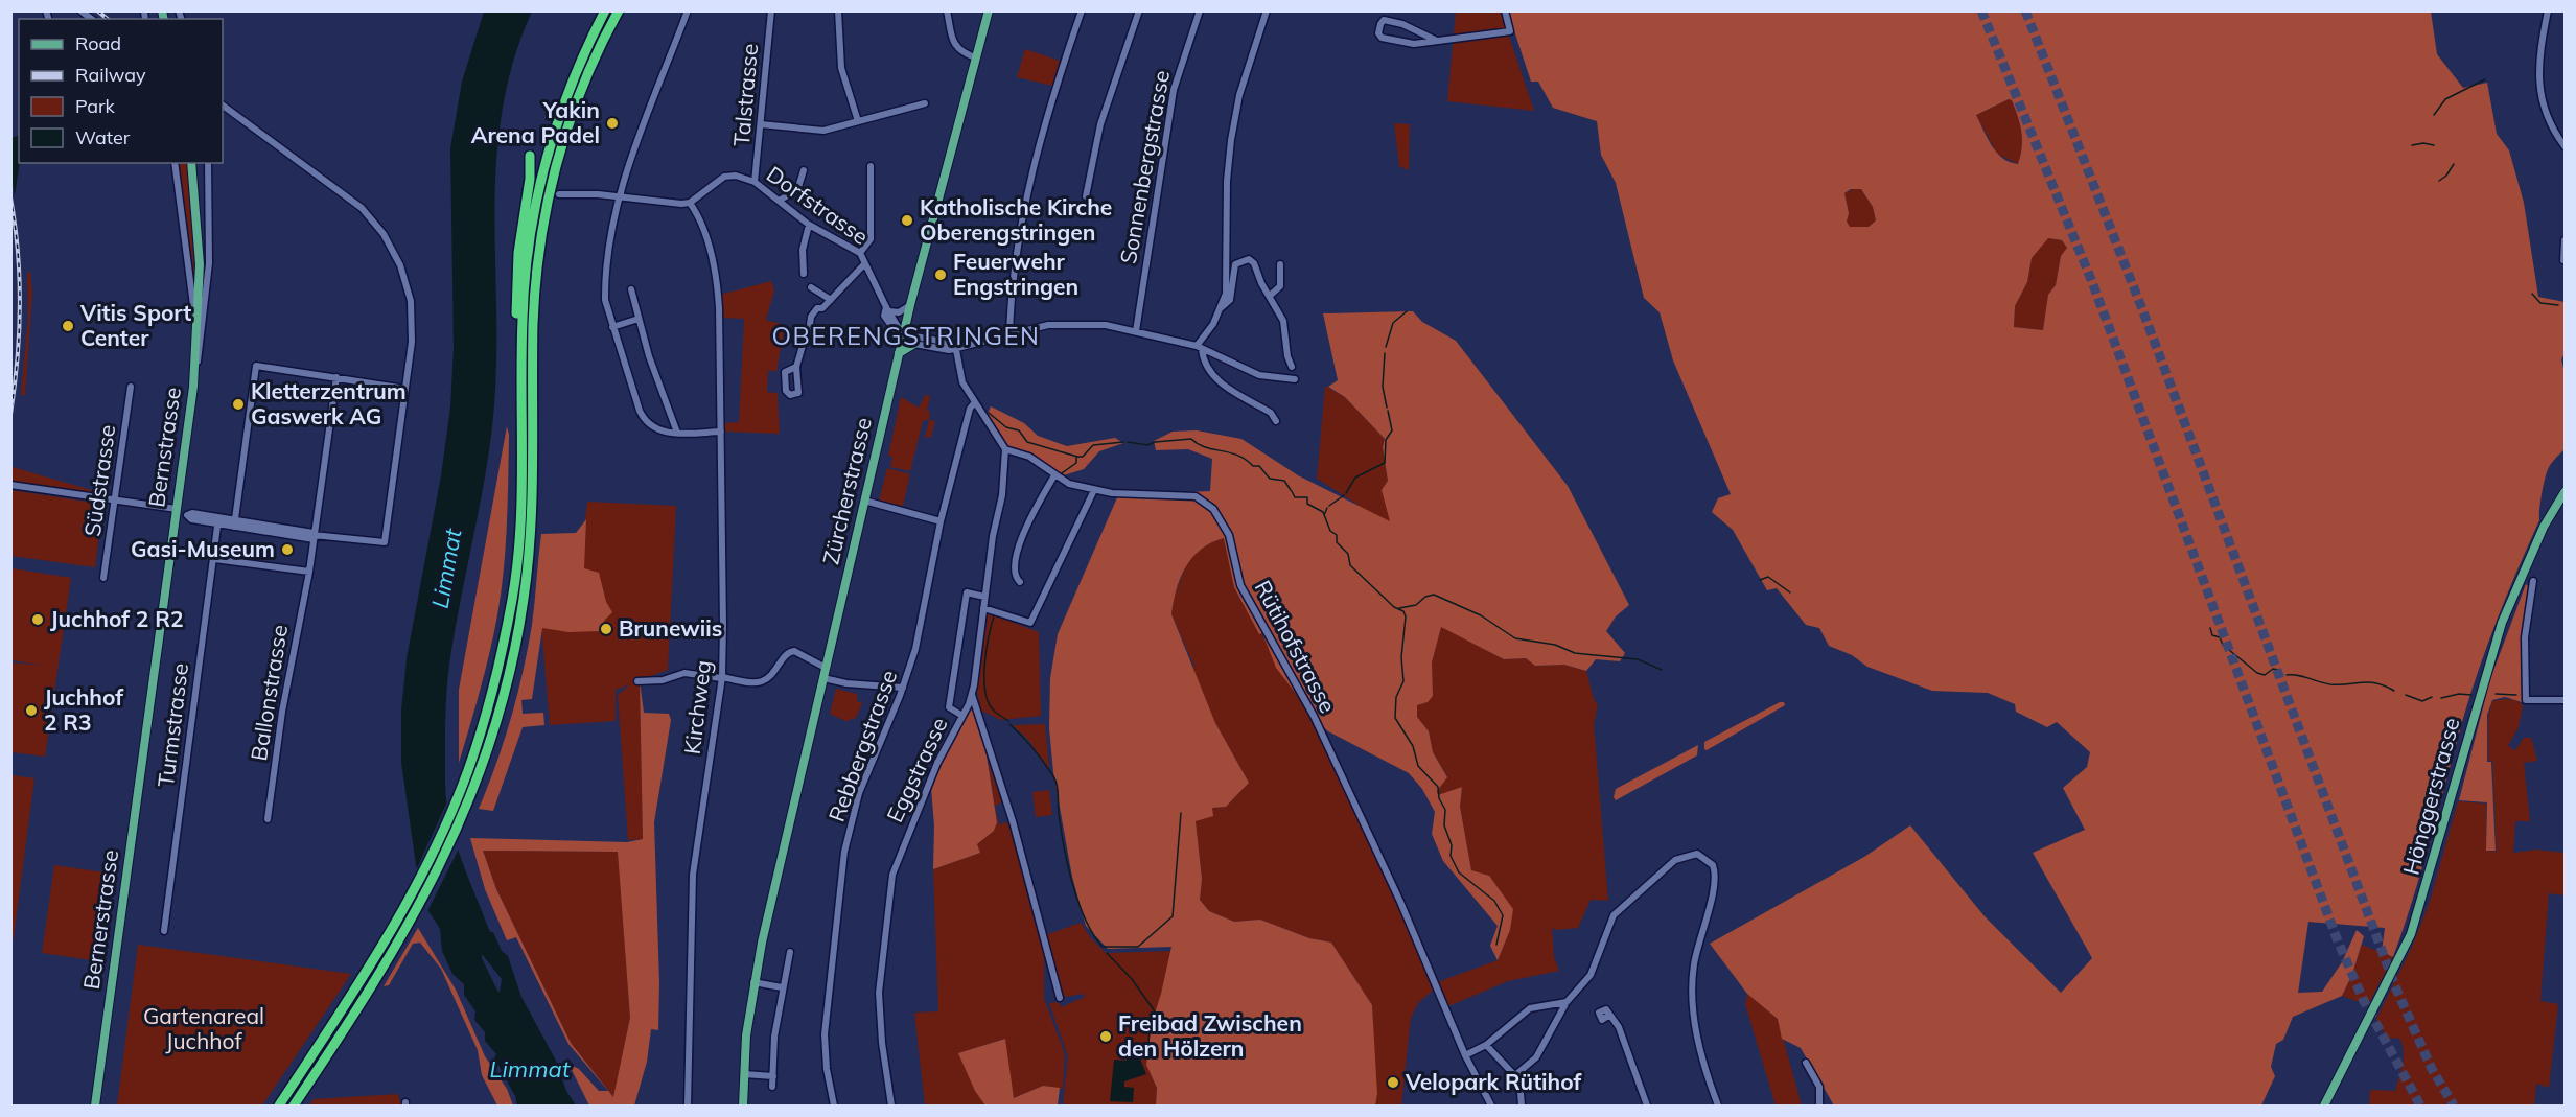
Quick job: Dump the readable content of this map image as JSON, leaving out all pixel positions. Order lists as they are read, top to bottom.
{
  "streets": {
    "main road": [
      "Bernstrasse",
      "Zürcherstrasse",
      "Hönggerstrasse",
      "Bernerstrasse"
    ],
    "street": [
      "Talstrasse",
      "Sonnenbergstrasse",
      "Dorfstrasse",
      "Südstrasse",
      "Rütihofstrasse",
      "Ballonstrasse",
      "Kirchweg",
      "Turmstrasse",
      "Rebbergstrasse",
      "Eggstrasse"
    ]
  },
  "crossings": [
    ["Talstrasse", "Dorfstrasse"],
    ["Dorfstrasse", "Zürcherstrasse"],
    ["Dorfstrasse", "Kirchweg"],
    ["Bernstrasse", "Bernerstrasse"],
    ["Rütihofstrasse", "Eggstrasse"],
    ["Ballonstrasse", "Turmstrasse"]
  ],
  "districts": ["OBERENGSTRINGEN"],
  "water": ["Limmat"],
  "parks": ["Gartenareal Juchhof"],
  "places": [
    "Yakin Arena Padel",
    "Katholische Kirche Oberengstringen",
    "Feuerwehr Engstringen",
    "Vitis Sport Center",
    "Kletterzentrum Gaswerk AG",
    "Gasi-Museum",
    "Juchhof 2 R2",
    "Brunewiis",
    "Juchhof 2 R3",
    "Freibad Zwischen den Hölzern",
    "Velopark Rütihof"
  ],
  "legend": [
    "Road",
    "Railway",
    "Park",
    "Water"
  ]
}
